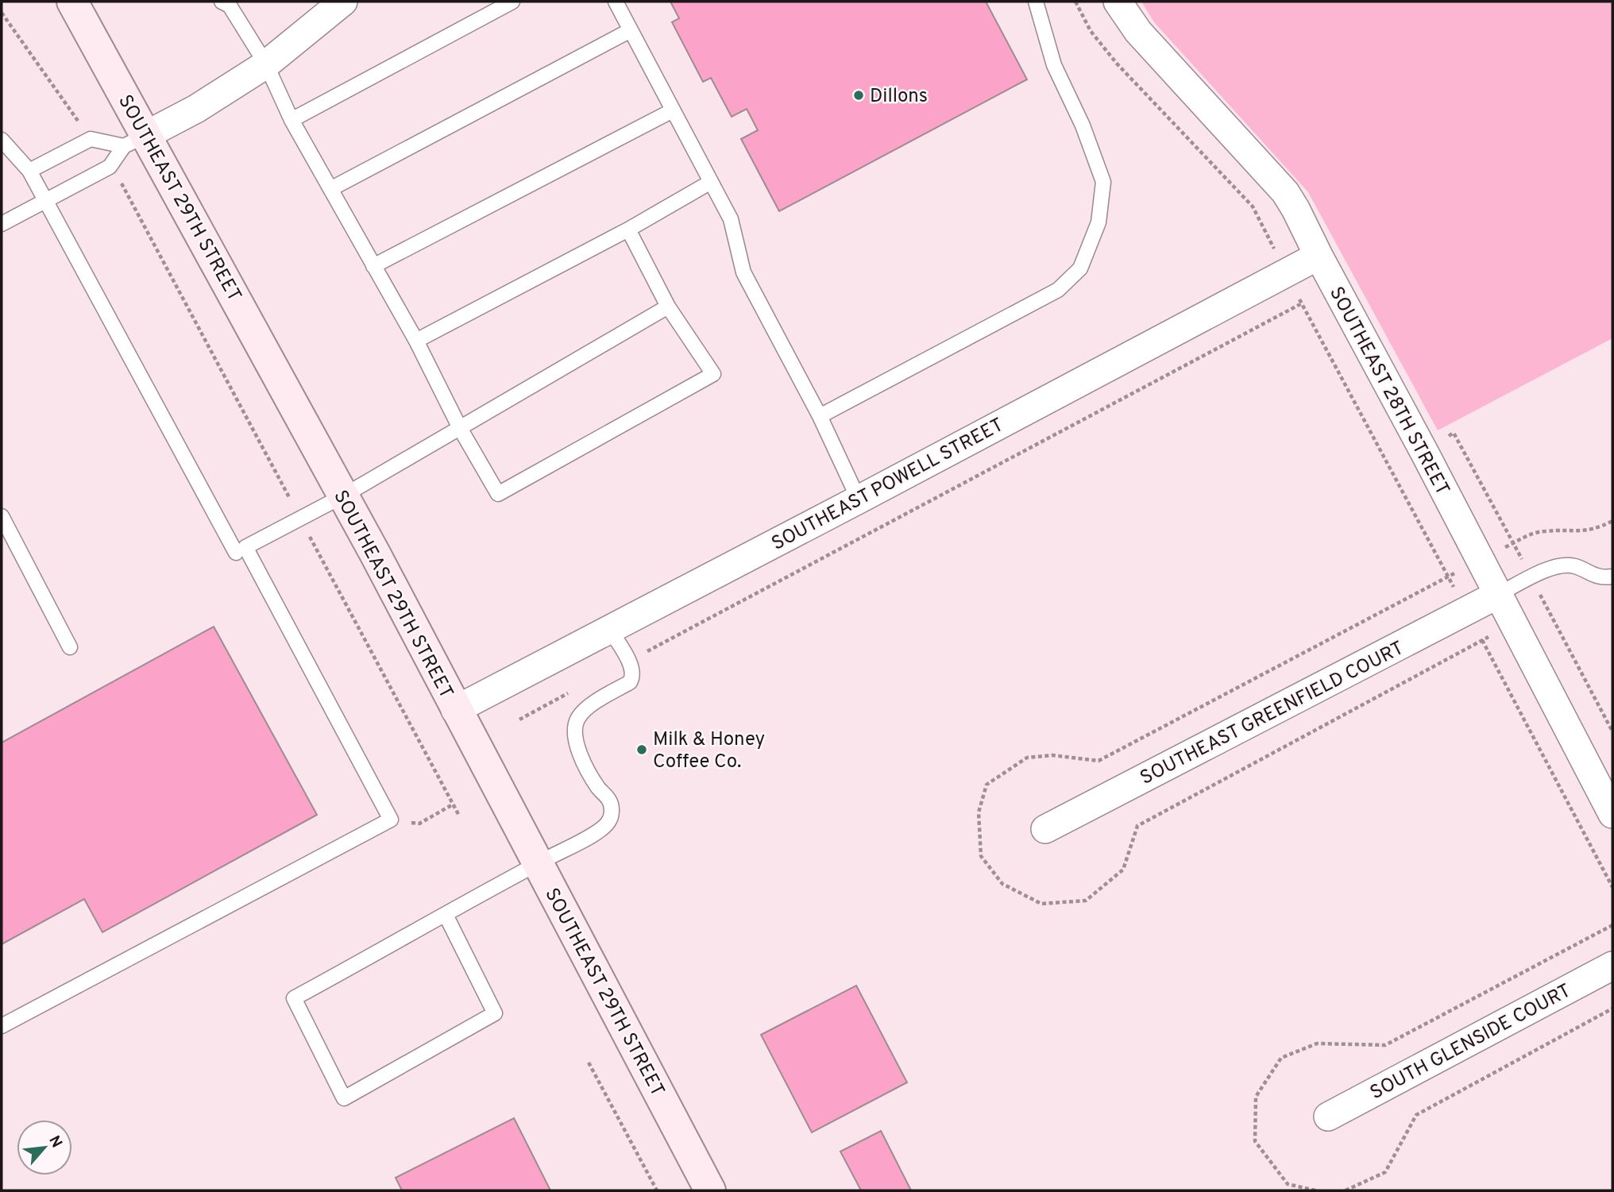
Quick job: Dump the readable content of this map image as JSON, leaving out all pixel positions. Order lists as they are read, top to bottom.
{
  "streets": {
    "main road": ["SOUTHEAST 29TH STREET"],
    "street": [
      "SOUTHEAST 28TH STREET",
      "SOUTHEAST POWELL STREET",
      "SOUTHEAST GREENFIELD COURT",
      "SOUTH GLENSIDE COURT"
    ]
  },
  "crossings": [
    ["SOUTHEAST 29TH STREET", "SOUTHEAST POWELL STREET"],
    ["SOUTHEAST 28TH STREET", "SOUTHEAST POWELL STREET"],
    ["SOUTHEAST 28TH STREET", "SOUTHEAST GREENFIELD COURT"]
  ],
  "places": ["Dillons", "Milk & Honey Coffee Co."],
  "north": "top right"
}
